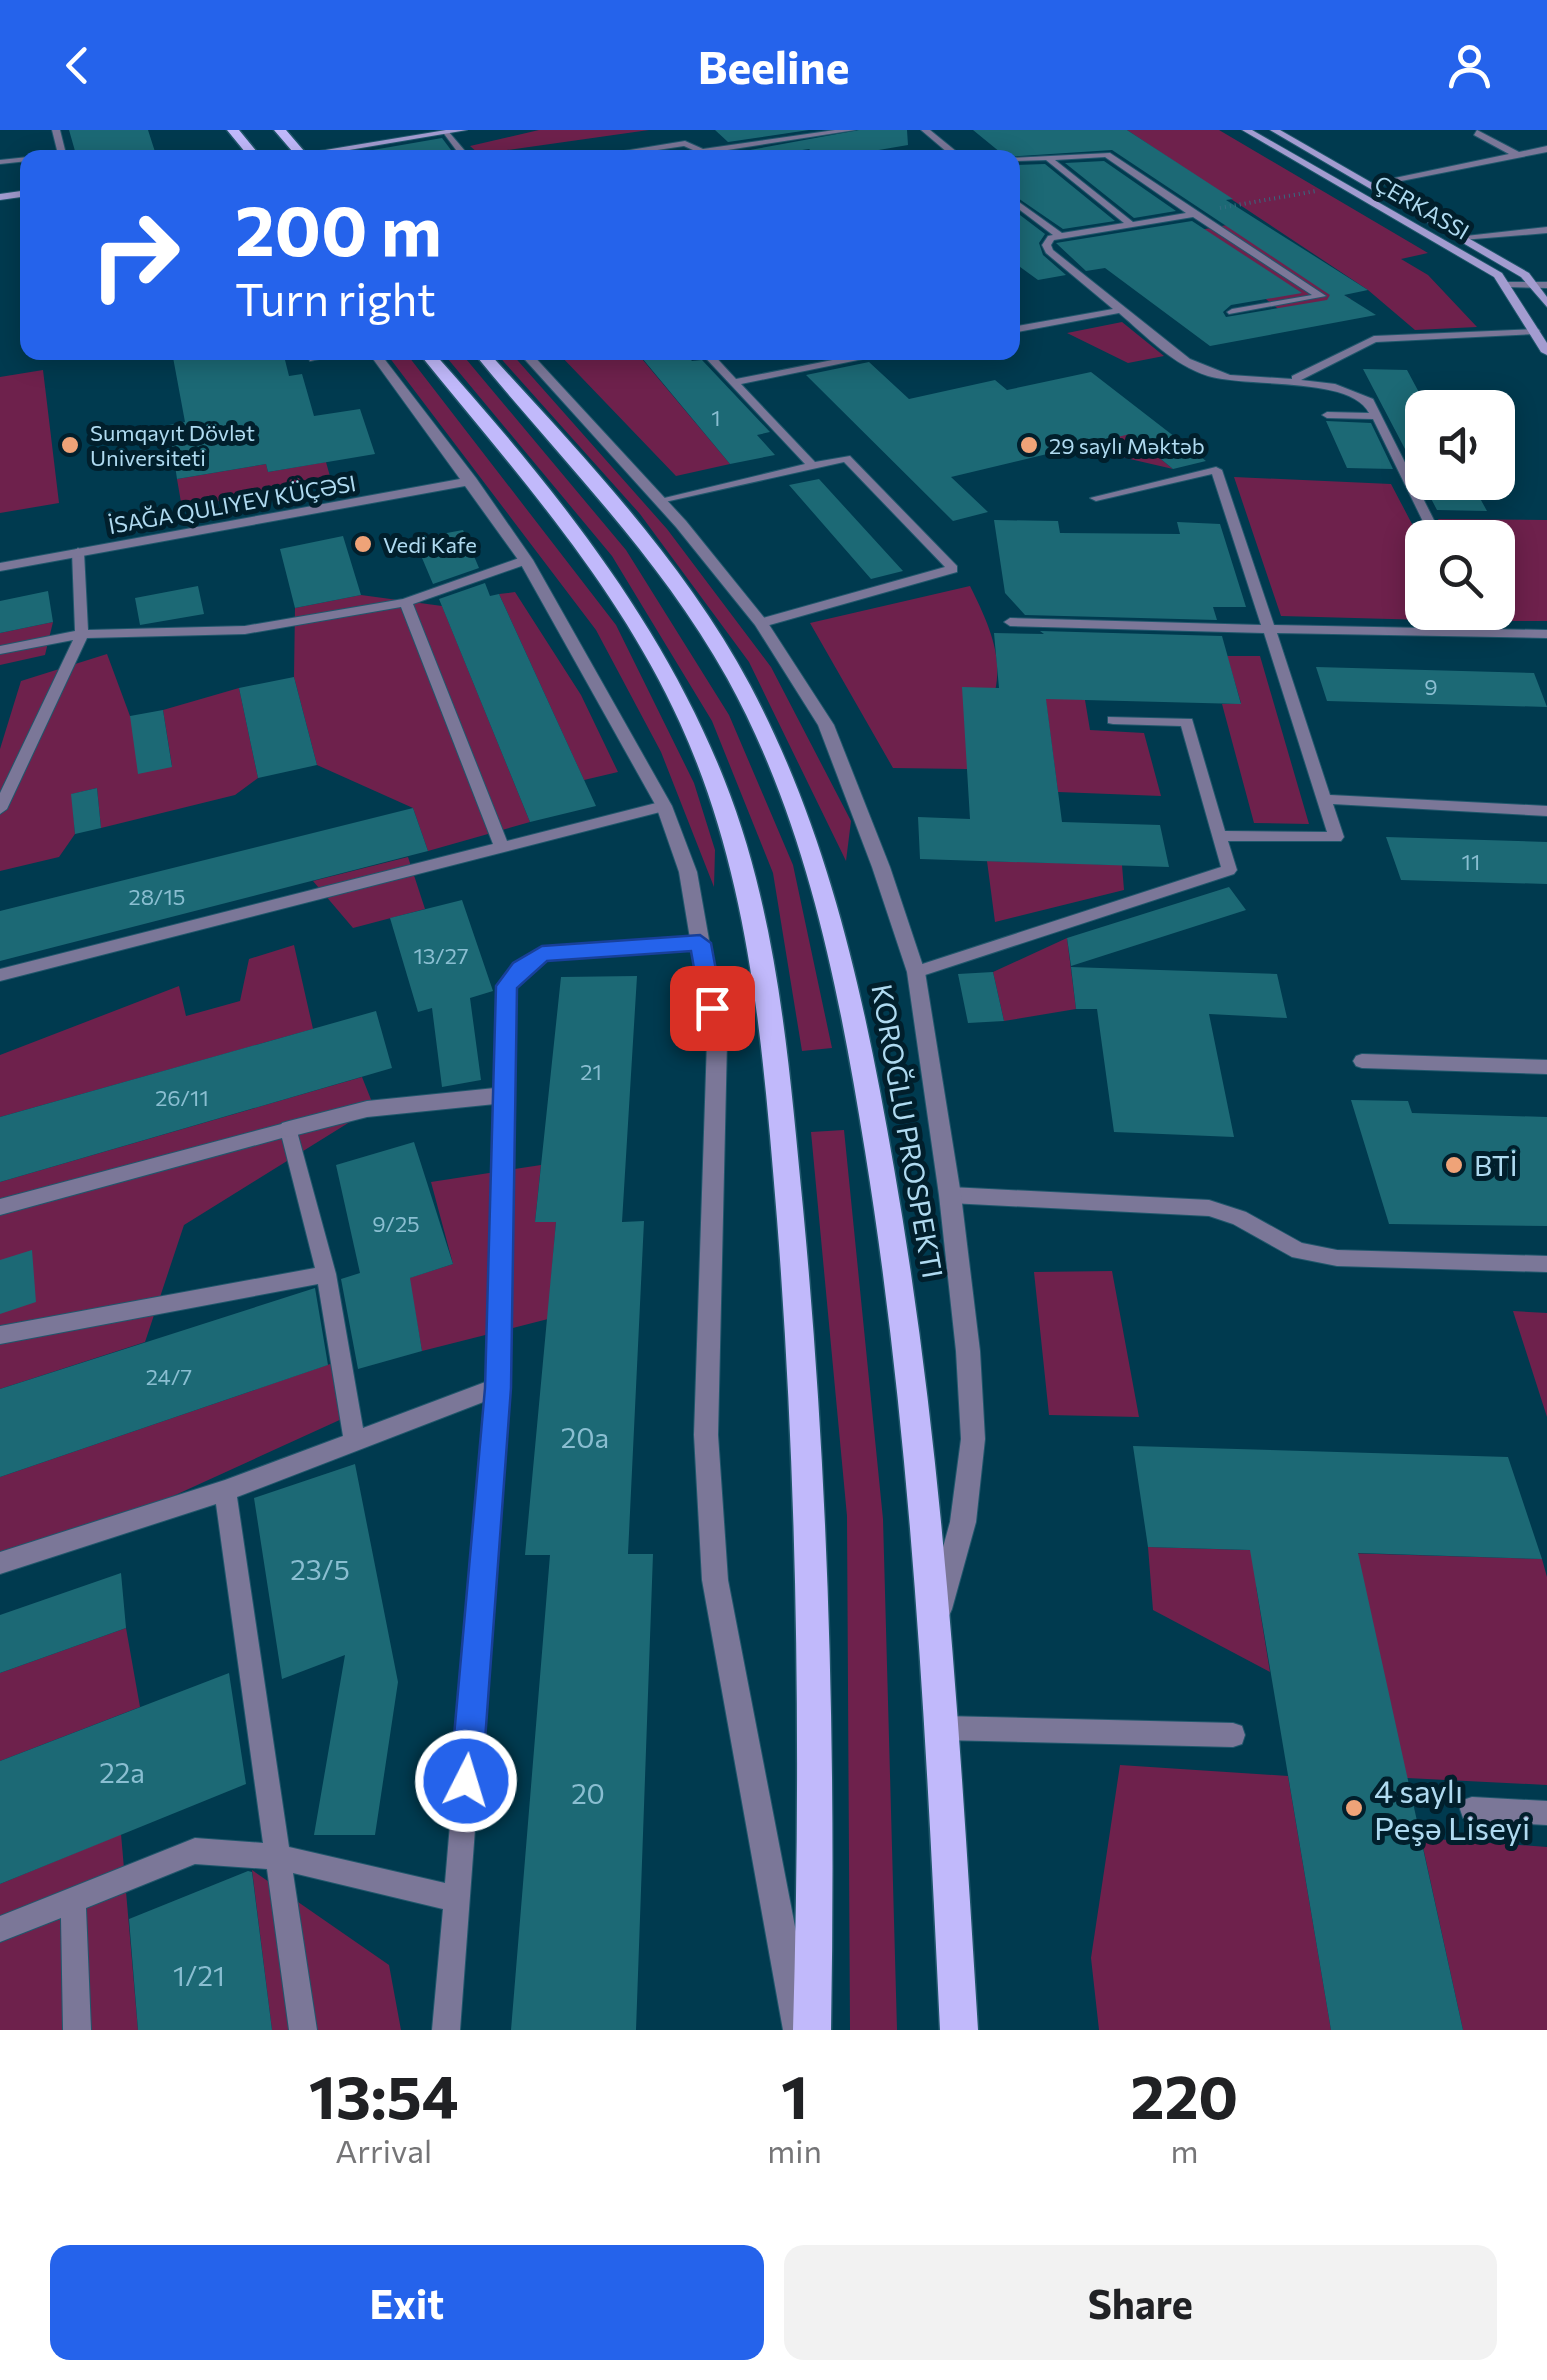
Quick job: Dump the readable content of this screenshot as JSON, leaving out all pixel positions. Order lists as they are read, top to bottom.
{
  "streets": {
    "main road": ["KOROĞLU PROSPEKTI"],
    "street": ["İSAĞA QULIYEV KÜÇƏSI"]
  },
  "places": [
    "Sumqayıt Dövlət Universiteti",
    "29 saylı Məktəb",
    "Vedi Kafe",
    "BTİ",
    "4 saylı Peşə Liseyi"
  ],
  "house_numbers": [
    "1",
    "9",
    "11",
    "28/15",
    "13/27",
    "21",
    "26/11",
    "9/25",
    "24/7",
    "20a",
    "23/5",
    "22a",
    "20",
    "1/21"
  ],
  "page": {
    "header": "Beeline",
    "turn": ["200 m", "Turn right"],
    "eta": [
      "13:54",
      "Arrival",
      "1",
      "min",
      "220",
      "m"
    ],
    "buttons": ["Exit", "Share"]
  }
}
